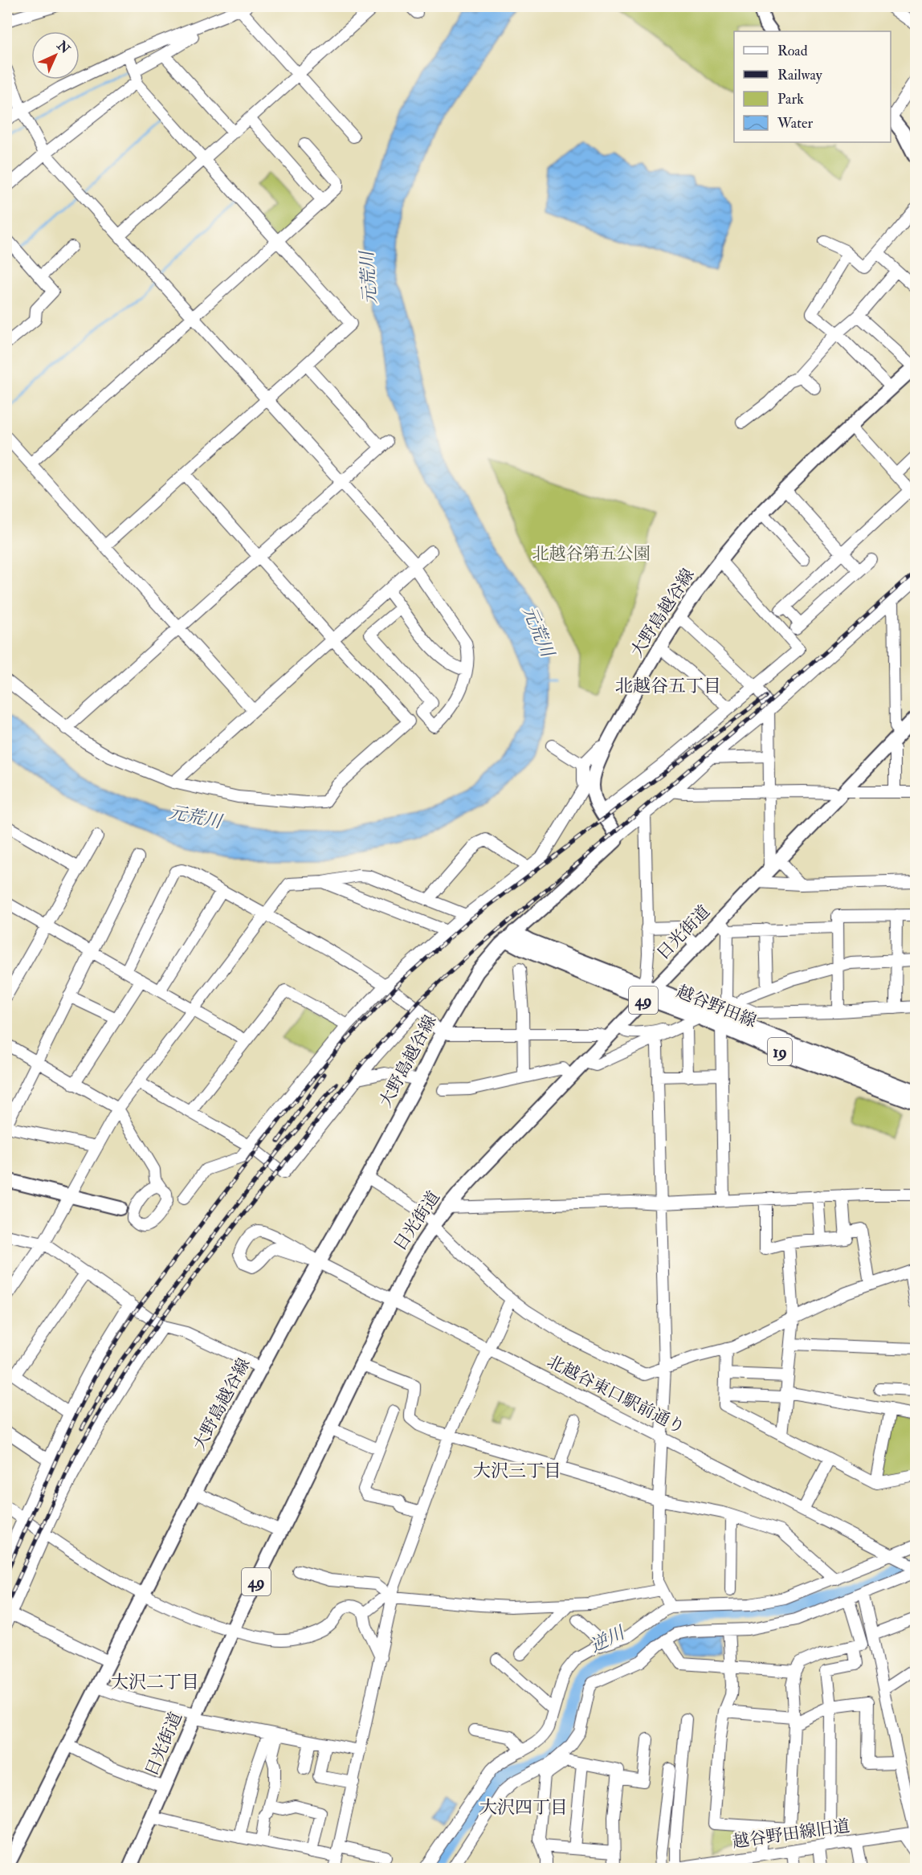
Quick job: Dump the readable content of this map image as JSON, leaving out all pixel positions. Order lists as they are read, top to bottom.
{
  "streets": {
    "main road": [
      "大野島越谷線",
      "日光街道",
      "49",
      "越谷野田線",
      "19"
    ],
    "street": ["北越谷東口駅前通り", "越谷野田線旧道"]
  },
  "crossings": [
    ["大野島越谷線", "越谷野田線"],
    ["大野島越谷線", "北越谷東口駅前通り"],
    ["日光街道", "越谷野田線"],
    ["日光街道", "北越谷東口駅前通り"]
  ],
  "districts": [
    "北越谷五丁目",
    "大沢三丁目",
    "大沢二丁目",
    "大沢四丁目"
  ],
  "water": ["元荒川", "逆川"],
  "parks": ["北越谷第五公園"],
  "legend": [
    "Road",
    "Railway",
    "Park",
    "Water"
  ],
  "north": "top right"
}
